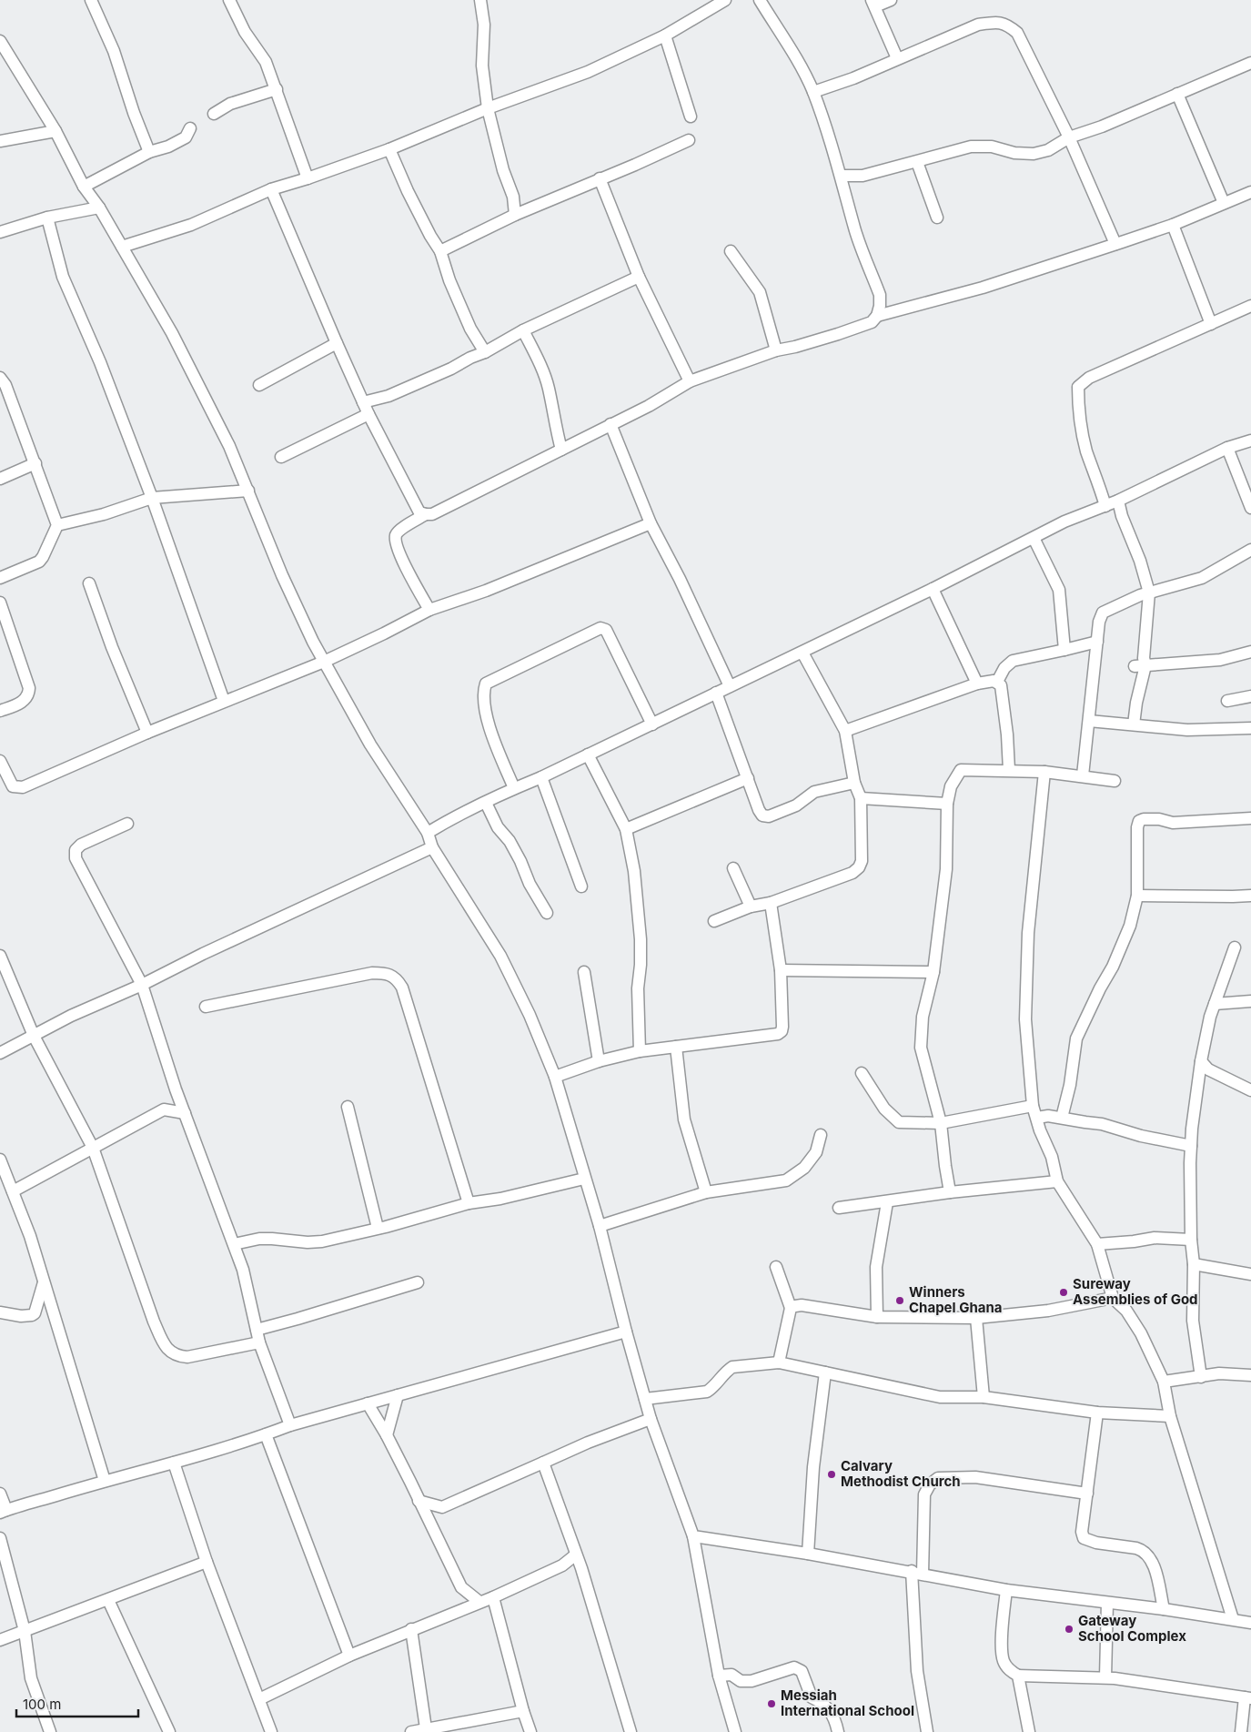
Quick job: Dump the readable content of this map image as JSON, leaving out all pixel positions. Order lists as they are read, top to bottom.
{
  "places": [
    "Sureway Assemblies of God",
    "Winners Chapel Ghana",
    "Calvary Methodist Church",
    "Gateway School Complex",
    "Messiah International School"
  ],
  "scale_bar": "100 m"
}
